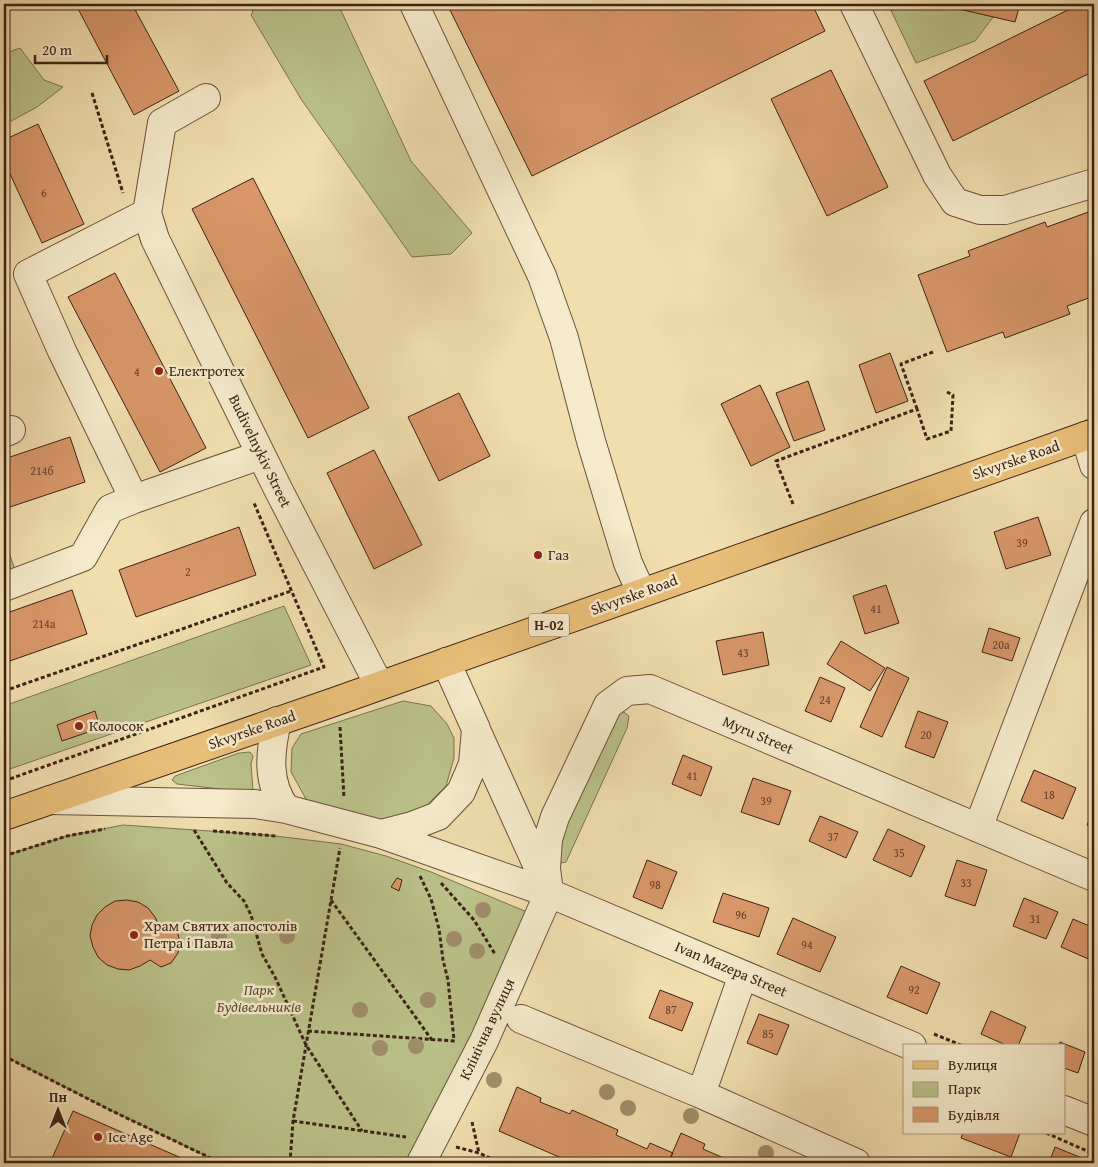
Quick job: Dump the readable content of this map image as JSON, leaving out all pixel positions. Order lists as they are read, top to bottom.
{
  "streets": {
    "main road": ["Skvyrske Road", "Н-02"],
    "street": [
      "Budivelnykiv Street",
      "Myru Street",
      "Ivan Mazepa Street",
      "Клінічна вулиця"
    ]
  },
  "crossings": [
    ["Budivelnykiv Street", "Skvyrske Road"],
    ["Skvyrske Road", "Ivan Mazepa Street"],
    ["Myru Street", "Ivan Mazepa Street"],
    ["Myru Street", "Клінічна вулиця"],
    ["Ivan Mazepa Street", "Клінічна вулиця"]
  ],
  "parks": ["Парк Будівельників"],
  "places": [
    "Електротех",
    "Газ",
    "Колосок",
    "Храм Святих апостолів Петра і Павла",
    "Ice Age"
  ],
  "house_numbers": [
    "6",
    "4",
    "214б",
    "39",
    "2",
    "41",
    "214а",
    "20а",
    "43",
    "24",
    "20",
    "41",
    "18",
    "39",
    "37",
    "35",
    "33",
    "98",
    "96",
    "31",
    "94",
    "92",
    "87",
    "85"
  ],
  "legend": ["Вулиця", "Парк", "Будівля"],
  "scale_bar": "20 m",
  "north": "top"
}
